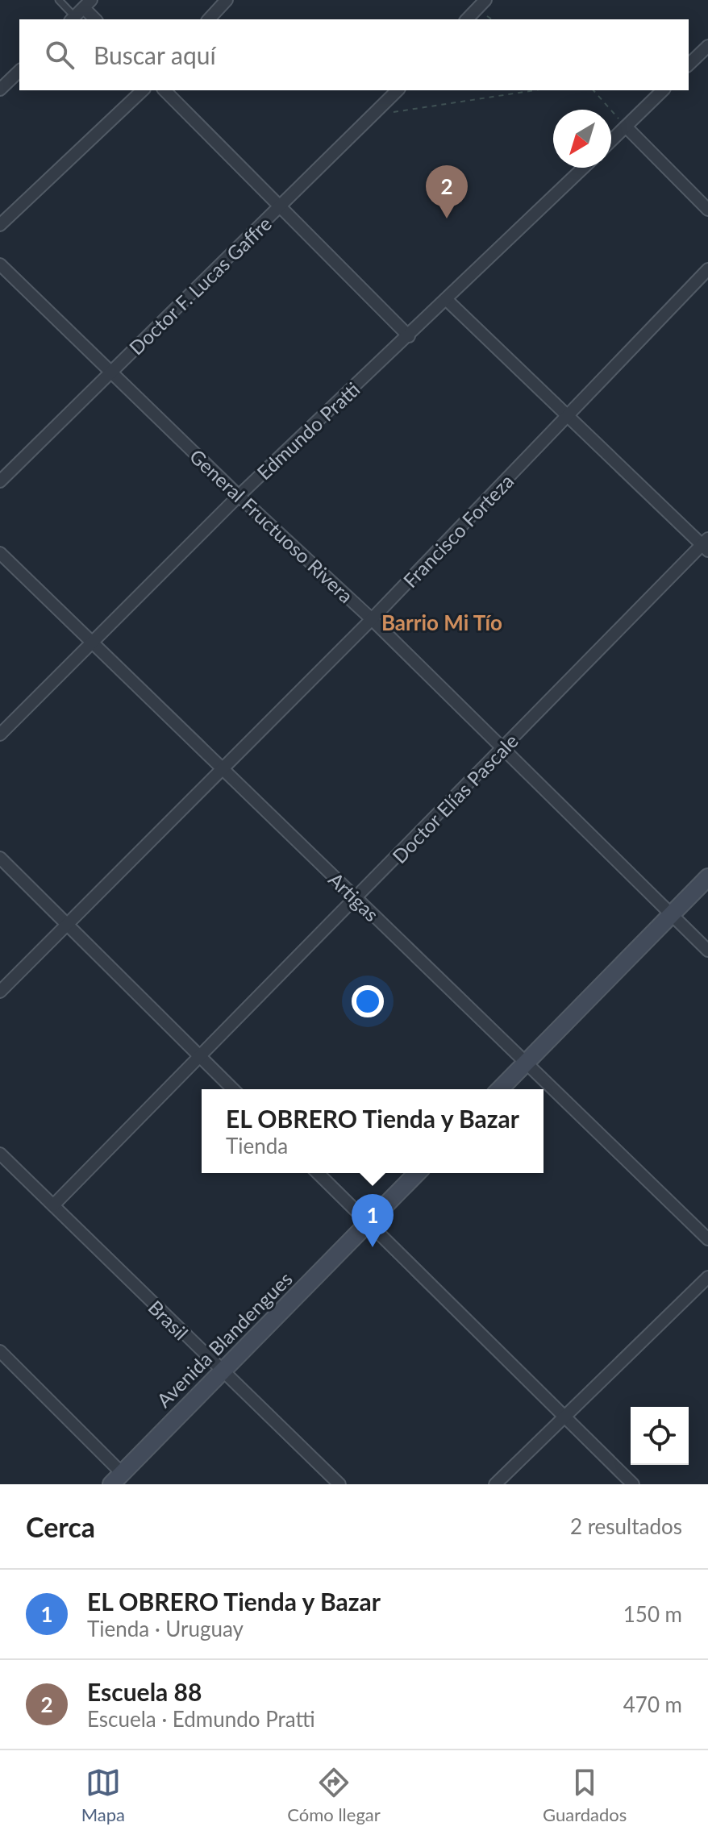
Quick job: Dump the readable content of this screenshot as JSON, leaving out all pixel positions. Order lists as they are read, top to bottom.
{
  "streets": {
    "street": [
      "Doctor F. Lucas Gaffre",
      "Edmundo Pratti",
      "General Fructuoso Rivera",
      "Francisco Forteza",
      "Doctor Elías Pascale",
      "Artigas",
      "Brasil",
      "Avenida Blandengues"
    ]
  },
  "crossings": [
    ["Doctor F. Lucas Gaffre", "General Fructuoso Rivera"],
    ["Edmundo Pratti", "General Fructuoso Rivera"],
    ["Edmundo Pratti", "Artigas"],
    ["General Fructuoso Rivera", "Francisco Forteza"],
    ["General Fructuoso Rivera", "Doctor Elías Pascale"],
    ["Francisco Forteza", "Artigas"],
    ["Doctor Elías Pascale", "Artigas"],
    ["Doctor Elías Pascale", "Brasil"],
    ["Brasil", "Avenida Blandengues"]
  ],
  "districts": ["Barrio Mi Tío"],
  "north": "bottom left",
  "page": {
    "search": "Buscar aquí",
    "pins": ["2", "1"],
    "popup": ["EL OBRERO Tienda y Bazar", "Tienda"],
    "heading": ["Cerca", "2 resultados"],
    "list": [
      {
        "mark": "1",
        "name": "EL OBRERO Tienda y Bazar",
        "note": "Tienda · Uruguay",
        "value": "150 m"
      },
      {
        "mark": "2",
        "name": "Escuela 88",
        "note": "Escuela · Edmundo Pratti",
        "value": "470 m"
      }
    ],
    "nav": ["Mapa", "Cómo llegar", "Guardados"]
  }
}
